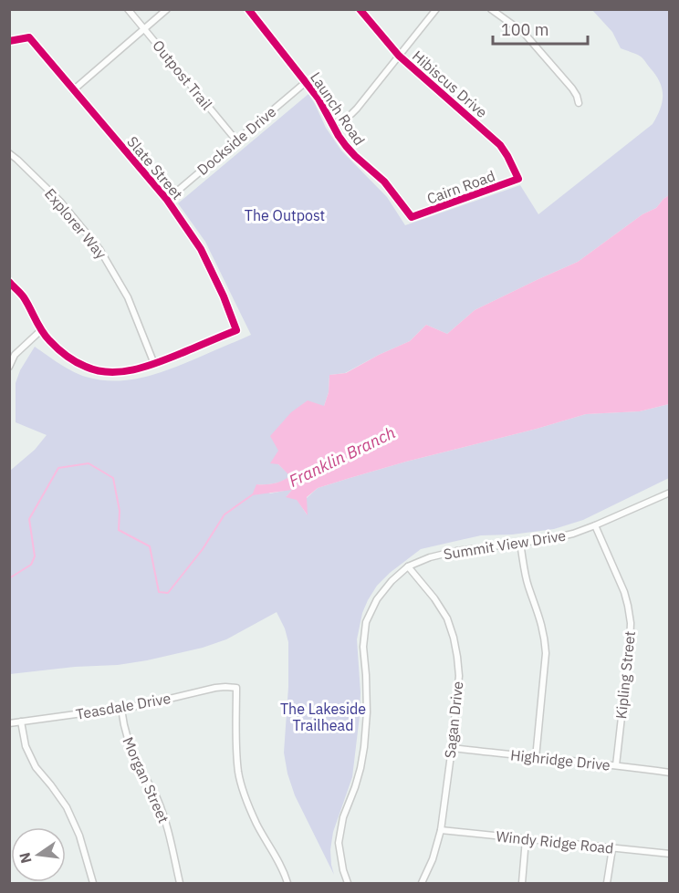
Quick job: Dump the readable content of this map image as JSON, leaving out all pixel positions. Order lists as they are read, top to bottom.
{
  "streets": {
    "street": [
      "Outpost Trail",
      "Hibiscus Drive",
      "Launch Road",
      "Dockside Drive",
      "Slate Street",
      "Cairn Road",
      "Explorer Way",
      "Summit View Drive",
      "Kipling Street",
      "Teasdale Drive",
      "Sagan Drive",
      "Highridge Drive",
      "Morgan Street",
      "Windy Ridge Road"
    ]
  },
  "crossings": [
    ["Outpost Trail", "Dockside Drive"],
    ["Hibiscus Drive", "Cairn Road"],
    ["Launch Road", "Dockside Drive"],
    ["Launch Road", "Cairn Road"],
    ["Dockside Drive", "Slate Street"],
    ["Slate Street", "Explorer Way"],
    ["Summit View Drive", "Kipling Street"],
    ["Summit View Drive", "Sagan Drive"],
    ["Kipling Street", "Highridge Drive"],
    ["Teasdale Drive", "Morgan Street"],
    ["Sagan Drive", "Highridge Drive"],
    ["Sagan Drive", "Windy Ridge Road"]
  ],
  "water": ["Franklin Branch"],
  "parks": ["The Outpost", "The Lakeside Trailhead"],
  "scale_bar": "100 m",
  "north": "left"
}
